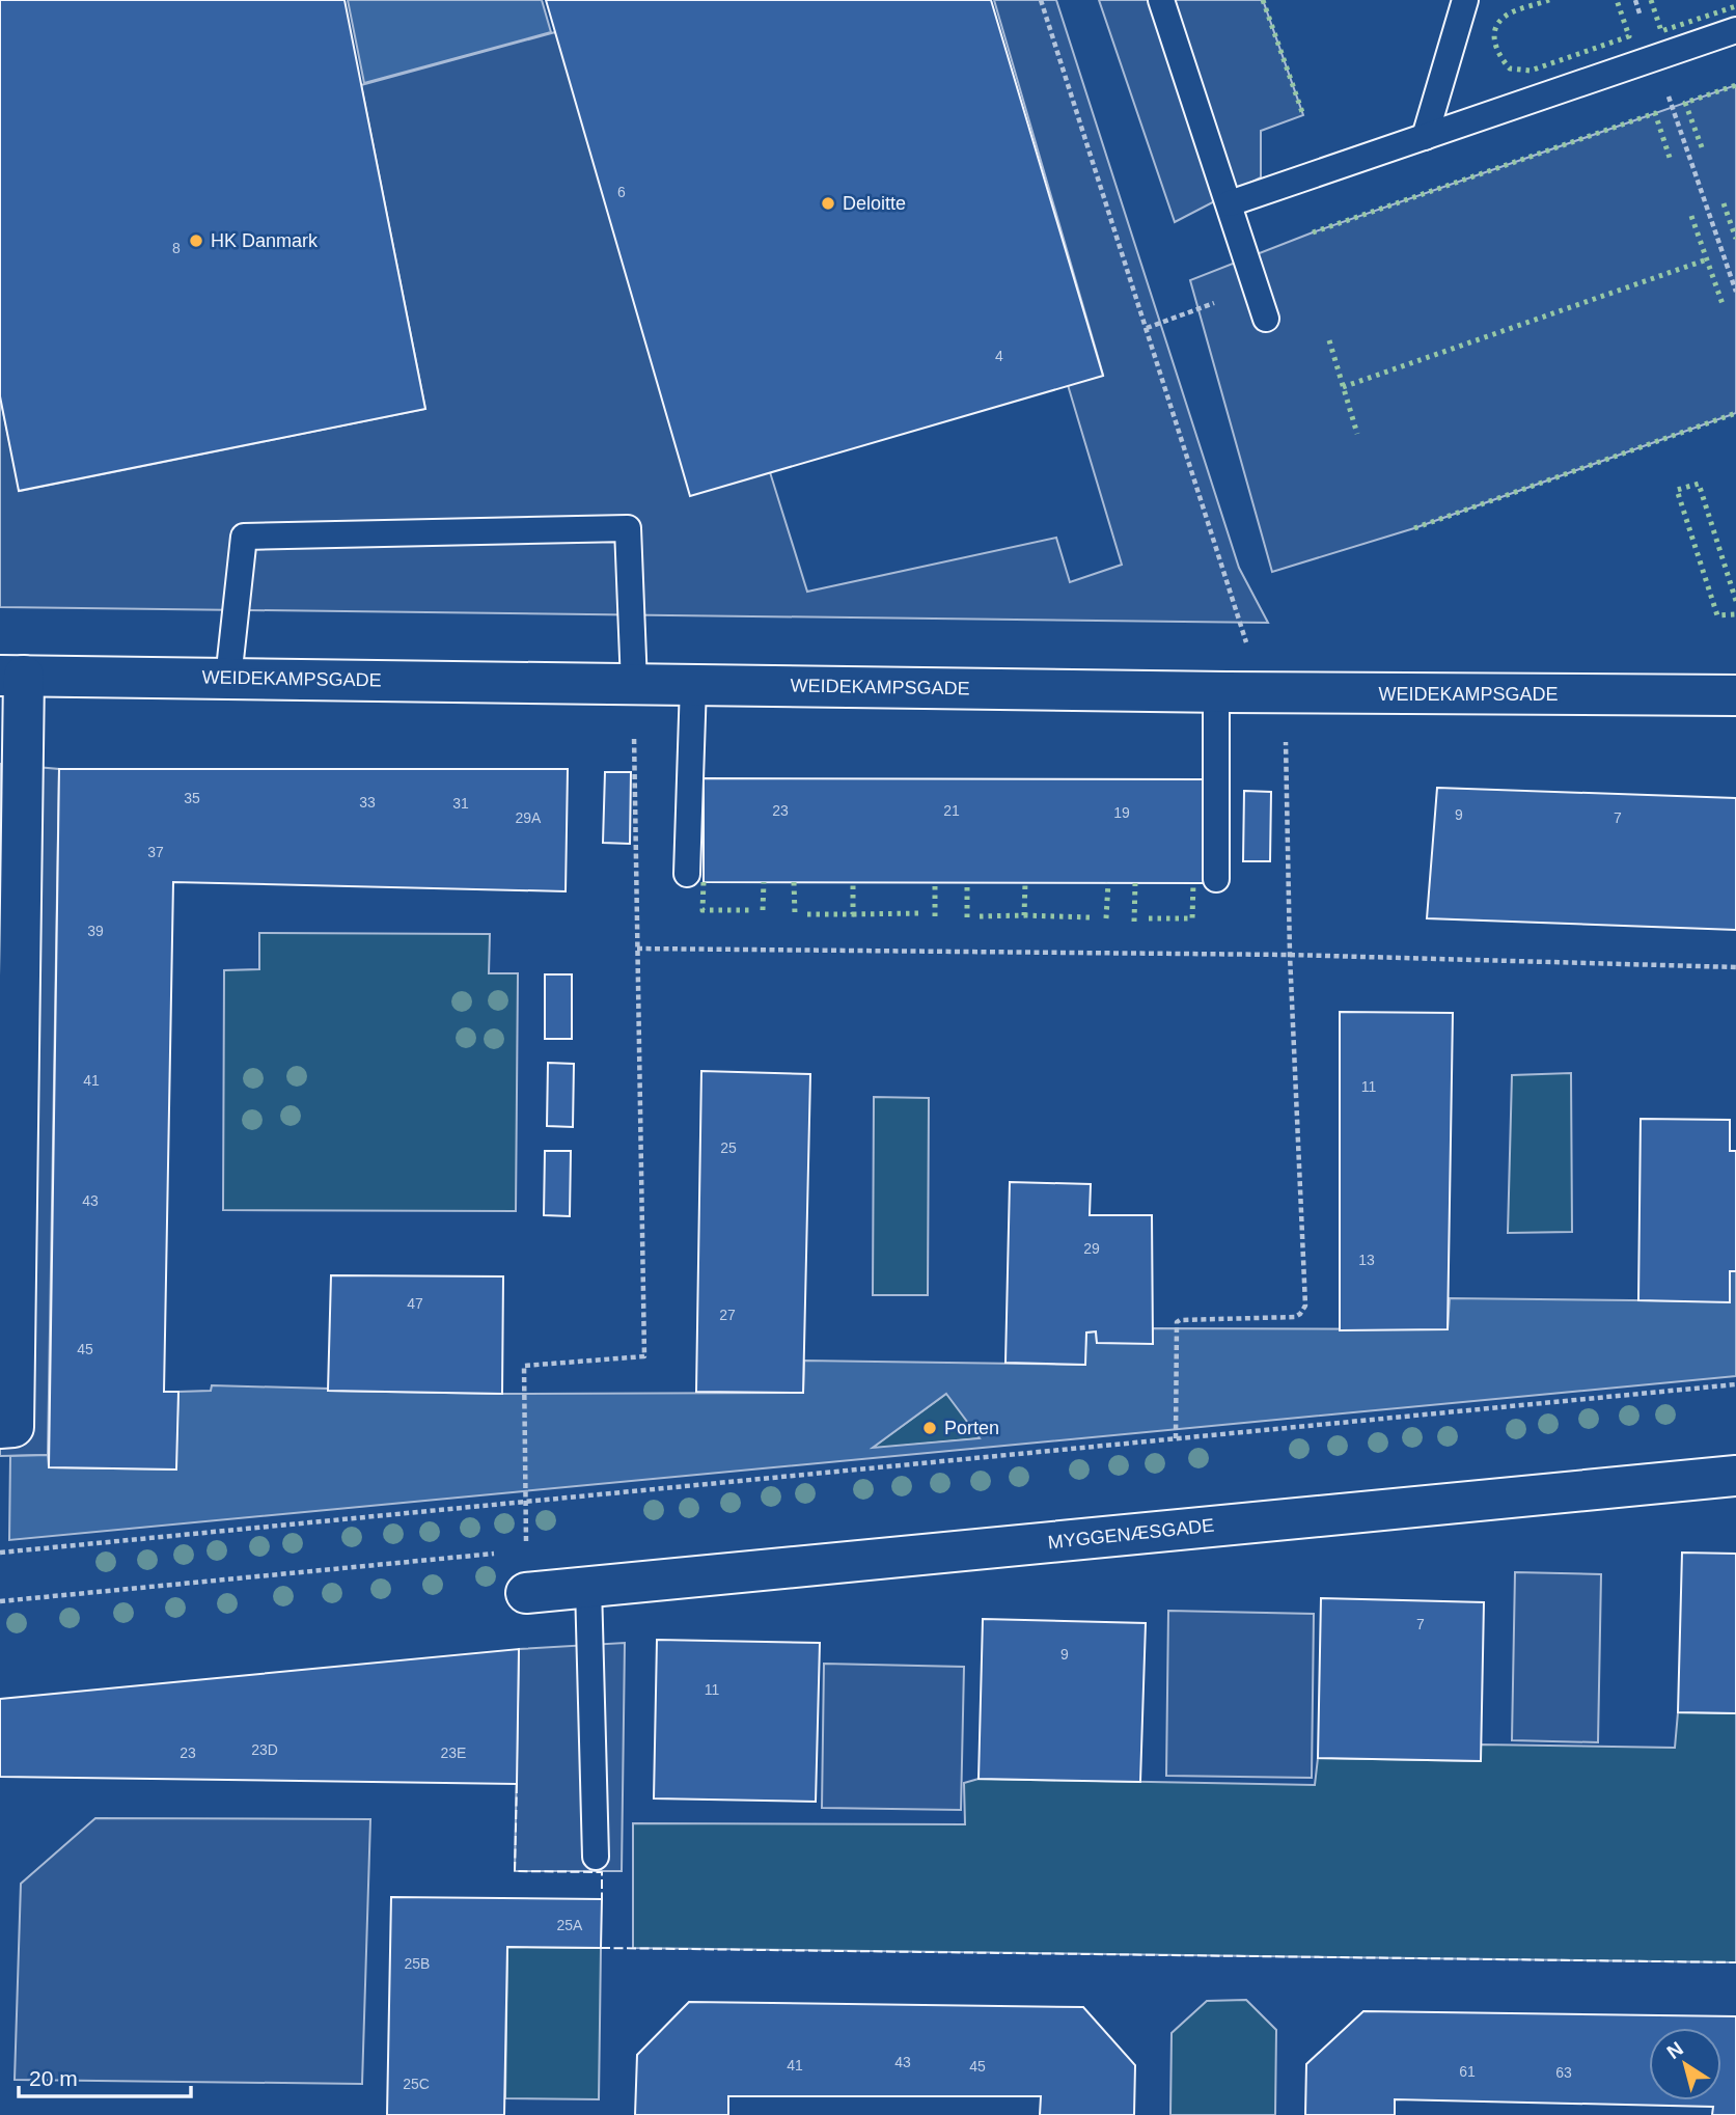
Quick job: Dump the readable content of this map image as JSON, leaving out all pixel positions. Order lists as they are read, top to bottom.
{
  "streets": {
    "street": ["WEIDEKAMPSGADE", "MYGGENÆSGADE"]
  },
  "places": ["Deloitte", "HK Danmark", "Porten"],
  "house_numbers": [
    "6",
    "8",
    "4",
    "35",
    "33",
    "31",
    "23",
    "21",
    "19",
    "9",
    "29A",
    "7",
    "37",
    "39",
    "41",
    "11",
    "25",
    "43",
    "29",
    "13",
    "47",
    "27",
    "45",
    "7",
    "9",
    "11",
    "23D",
    "23",
    "23E",
    "25A",
    "25B",
    "43",
    "41",
    "45",
    "61",
    "63",
    "25C"
  ],
  "scale_bar": "20 m",
  "north": "top left"
}
